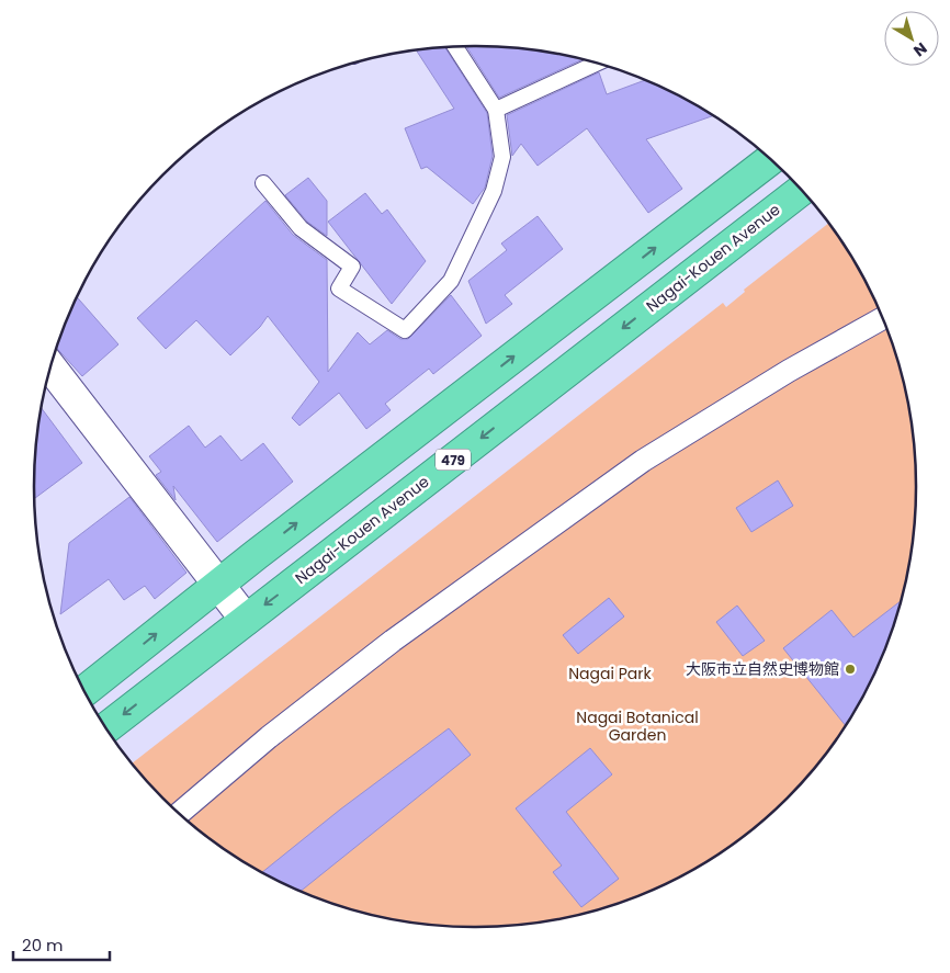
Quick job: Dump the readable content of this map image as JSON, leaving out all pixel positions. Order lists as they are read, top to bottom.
{
  "streets": {
    "highway": ["Nagai-Kouen Avenue", "479"]
  },
  "parks": ["Nagai Park", "Nagai Botanical Garden"],
  "places": ["大阪市立自然史博物館"],
  "scale_bar": "20 m",
  "north": "bottom right"
}
